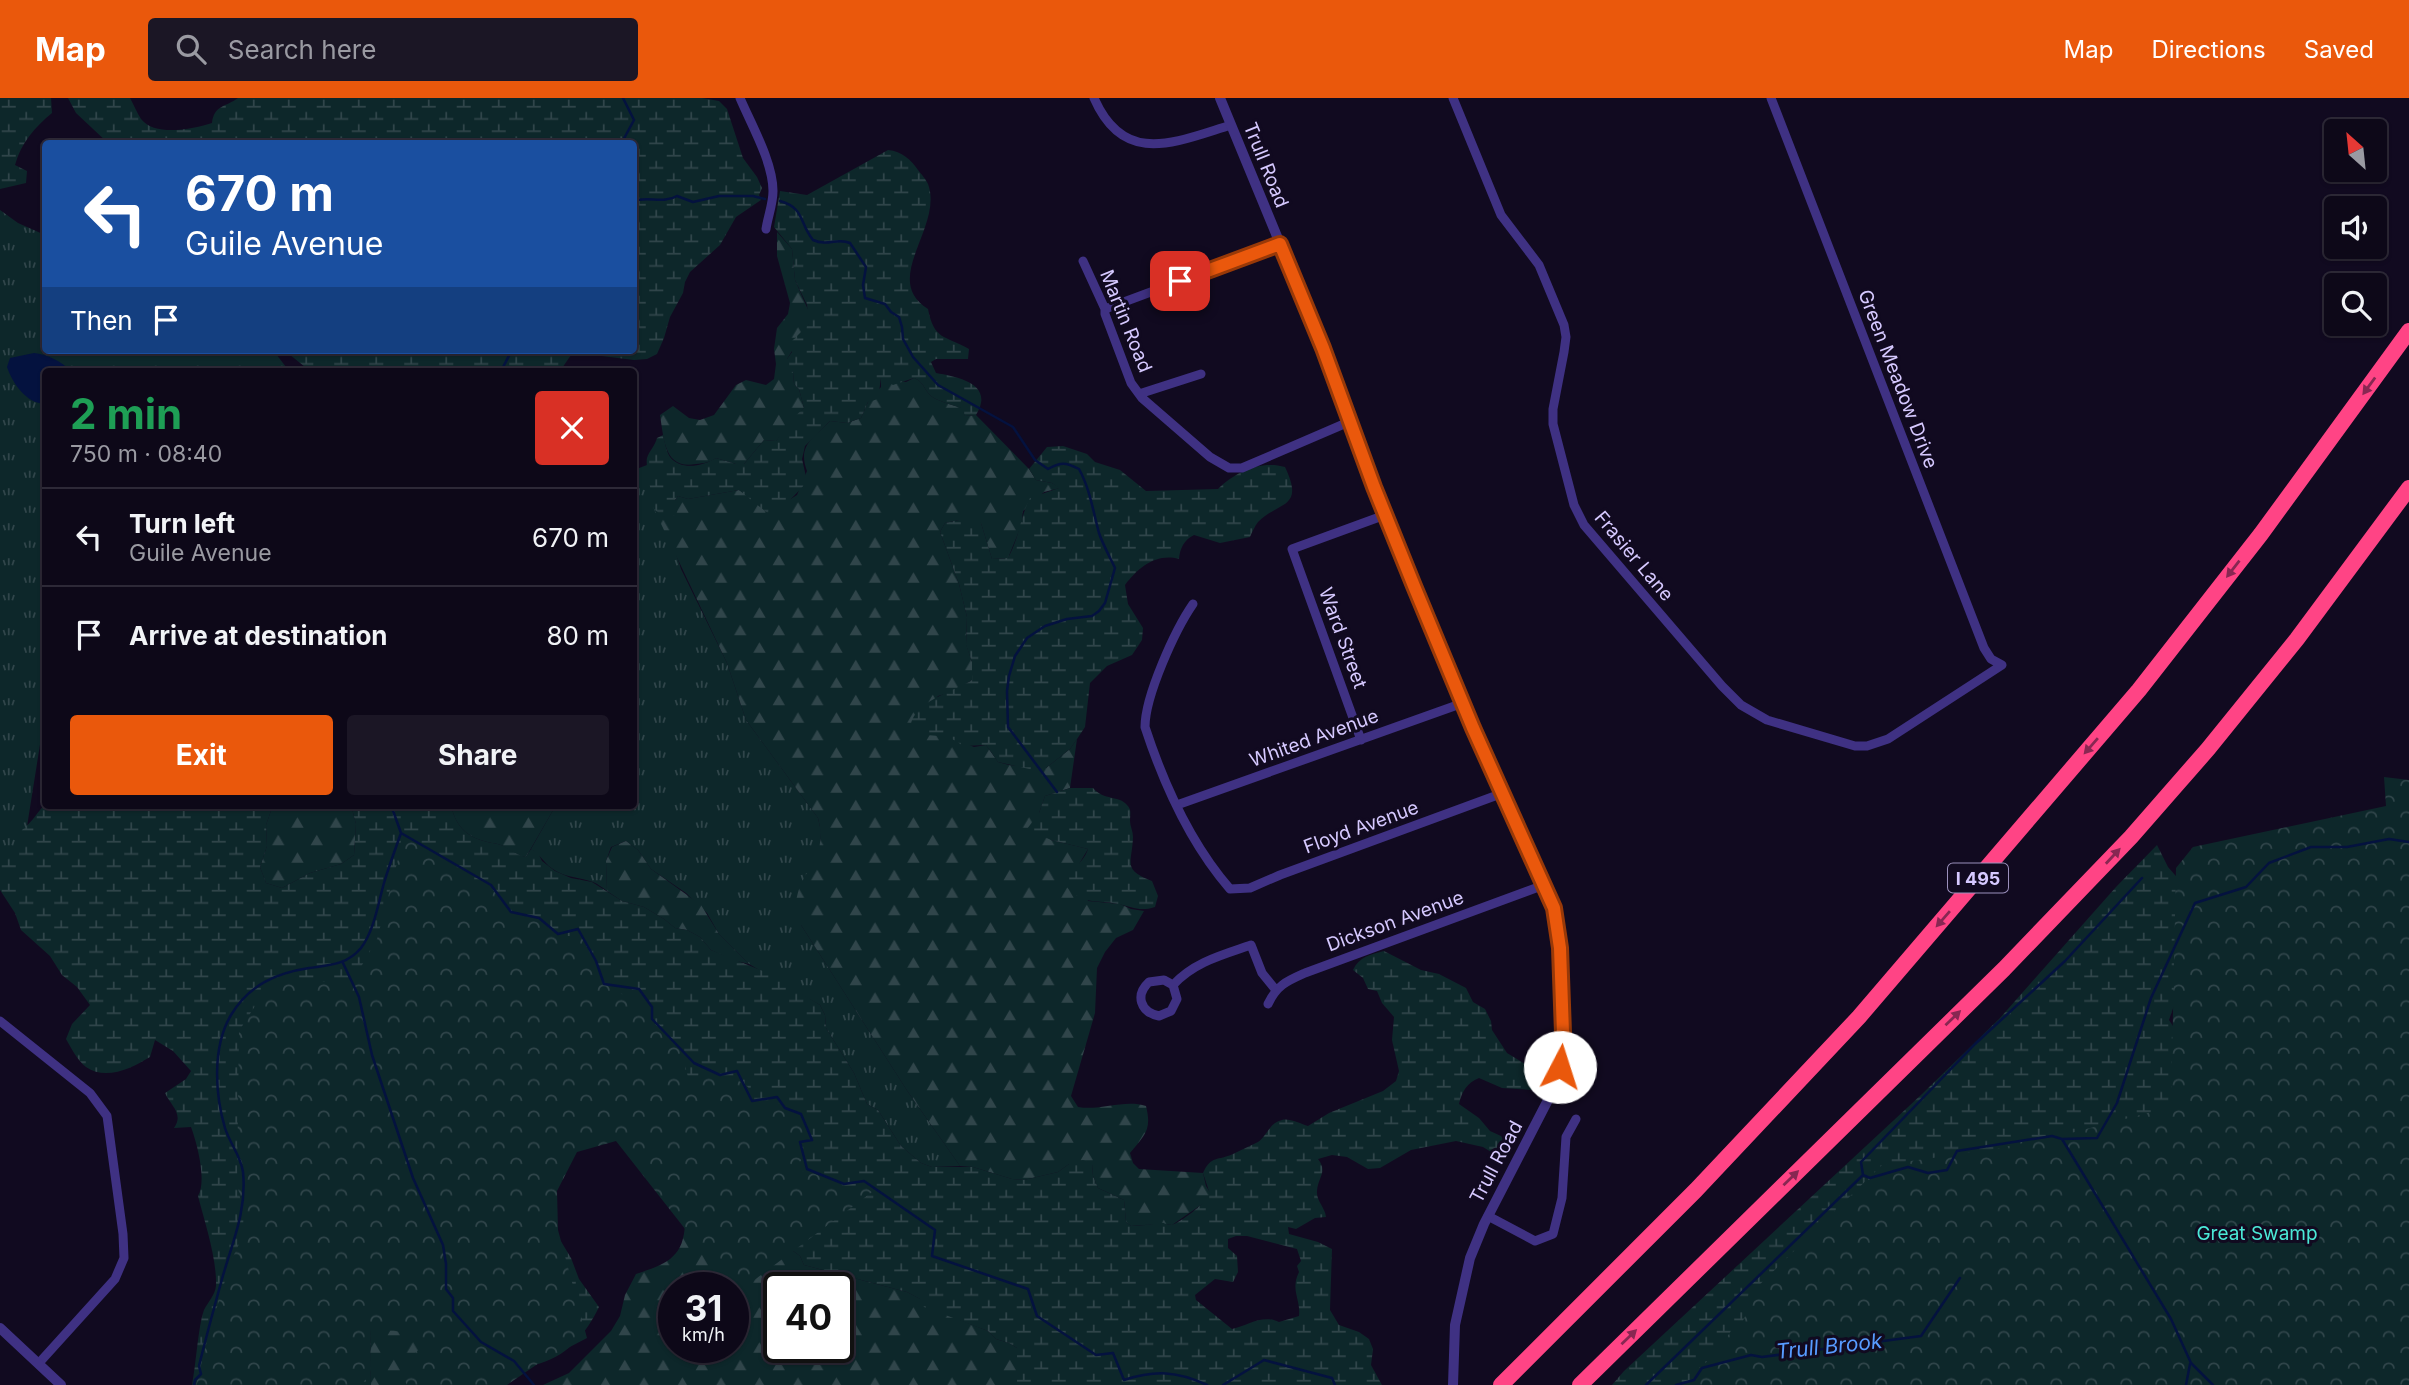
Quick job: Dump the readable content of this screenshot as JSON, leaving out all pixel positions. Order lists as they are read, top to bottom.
{
  "streets": {
    "highway": ["I 495"],
    "street": [
      "Trull Road",
      "Martin Road",
      "Green Meadow Drive",
      "Frasier Lane",
      "Ward Street",
      "Whited Avenue",
      "Floyd Avenue",
      "Dickson Avenue"
    ]
  },
  "crossings": [
    ["Trull Road", "Martin Road"],
    ["Trull Road", "Ward Street"],
    ["Trull Road", "Whited Avenue"],
    ["Trull Road", "Floyd Avenue"],
    ["Trull Road", "Dickson Avenue"],
    ["Green Meadow Drive", "Frasier Lane"],
    ["Ward Street", "Whited Avenue"],
    ["Whited Avenue", "Floyd Avenue"]
  ],
  "water": ["Trull Brook"],
  "parks": ["Great Swamp"],
  "north": "top left",
  "page": {
    "header": "Map",
    "search": "Search here",
    "nav": ["Map", "Directions", "Saved"],
    "turn": ["670 m", "Guile Avenue"],
    "then": "Then",
    "heading": ["2 min", "750 m · 08:40"],
    "list": [
      {
        "name": "Turn left",
        "note": "Guile Avenue",
        "value": "670 m"
      },
      {
        "name": "Arrive at destination",
        "value": "80 m"
      }
    ],
    "buttons": ["Exit", "Share"],
    "speed": "31 km/h",
    "limit": "40"
  }
}
